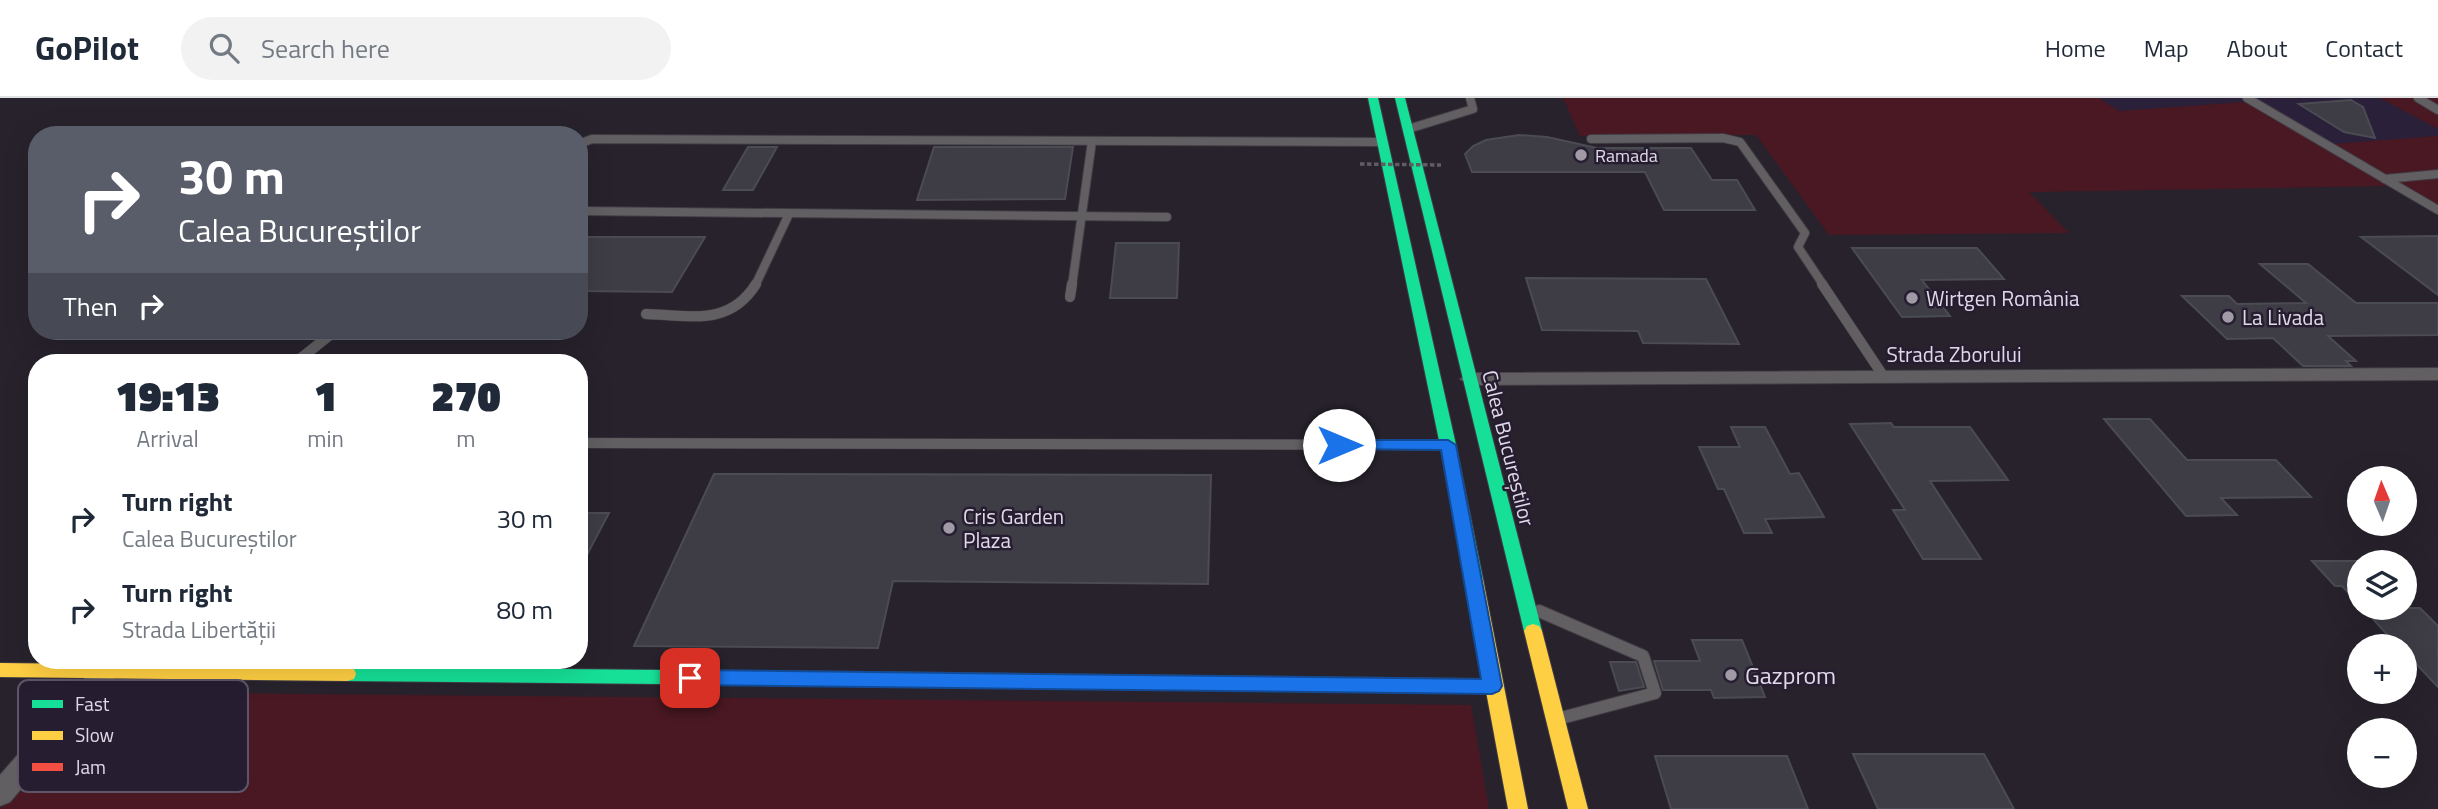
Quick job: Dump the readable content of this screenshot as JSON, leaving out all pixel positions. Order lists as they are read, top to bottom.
{
  "streets": {
    "main road": ["Calea Bucureștilor"],
    "street": ["Strada Zborului"]
  },
  "crossings": [
    ["Strada Zborului", "Calea Bucureștilor"]
  ],
  "places": [
    "Ramada",
    "Wirtgen România",
    "La Livada",
    "Cris Garden Plaza",
    "Gazprom"
  ],
  "legend": ["Fast", "Slow", "Jam"],
  "north": "top",
  "page": {
    "header": "GoPilot",
    "search": "Search here",
    "nav": [
      "Home",
      "Map",
      "About",
      "Contact"
    ],
    "turn": ["30 m", "Calea Bucureștilor"],
    "then": "Then",
    "eta": [
      "19:13",
      "Arrival",
      "1",
      "min",
      "270",
      "m"
    ],
    "map_buttons": ["+", "−"],
    "list": [
      {
        "name": "Turn right",
        "note": "Calea Bucureștilor",
        "value": "30 m"
      },
      {
        "name": "Turn right",
        "note": "Strada Libertății",
        "value": "80 m"
      }
    ]
  }
}
